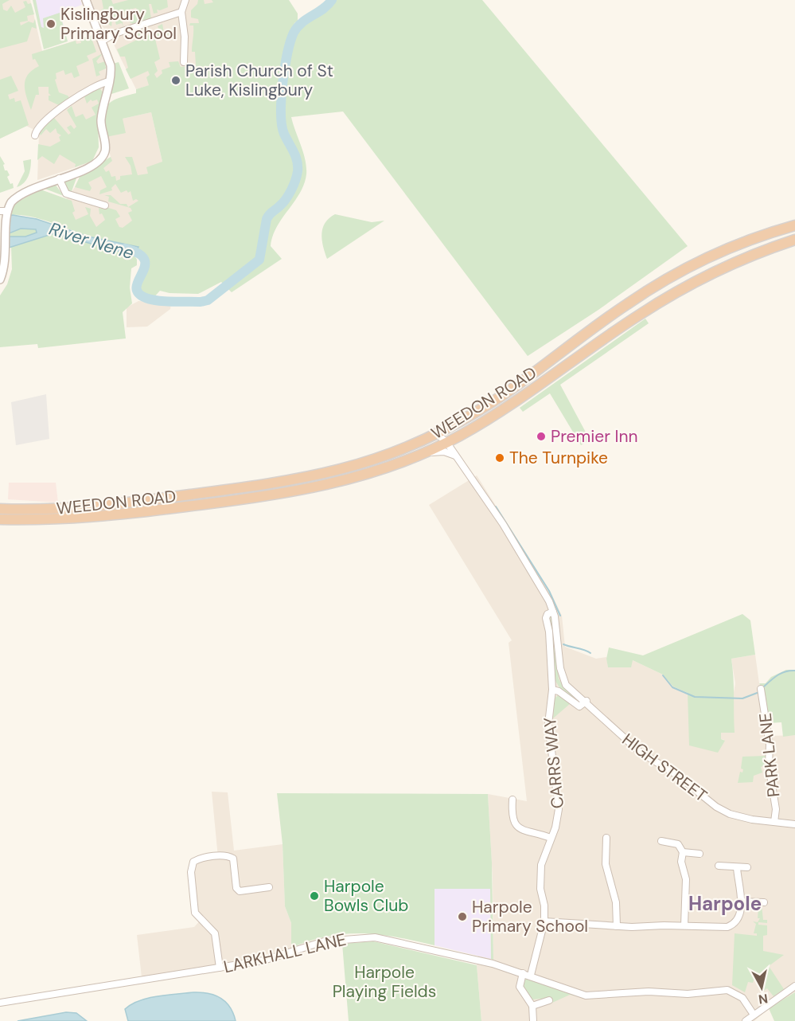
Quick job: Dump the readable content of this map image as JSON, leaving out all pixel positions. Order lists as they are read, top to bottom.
{
  "streets": {
    "highway": ["WEEDON ROAD"],
    "street": [
      "PARK LANE",
      "CARRS WAY",
      "HIGH STREET",
      "LARKHALL LANE"
    ]
  },
  "crossings": [
    ["WEEDON ROAD", "HIGH STREET"],
    ["PARK LANE", "HIGH STREET"],
    ["CARRS WAY", "HIGH STREET"],
    ["CARRS WAY", "LARKHALL LANE"]
  ],
  "districts": ["Harpole"],
  "water": ["River Nene"],
  "parks": ["Harpole Playing Fields"],
  "places": [
    "Kislingbury Primary School",
    "Parish Church of St Luke, Kislingbury",
    "Premier Inn",
    "The Turnpike",
    "Harpole Bowls Club",
    "Harpole Primary School"
  ],
  "north": "bottom"
}
